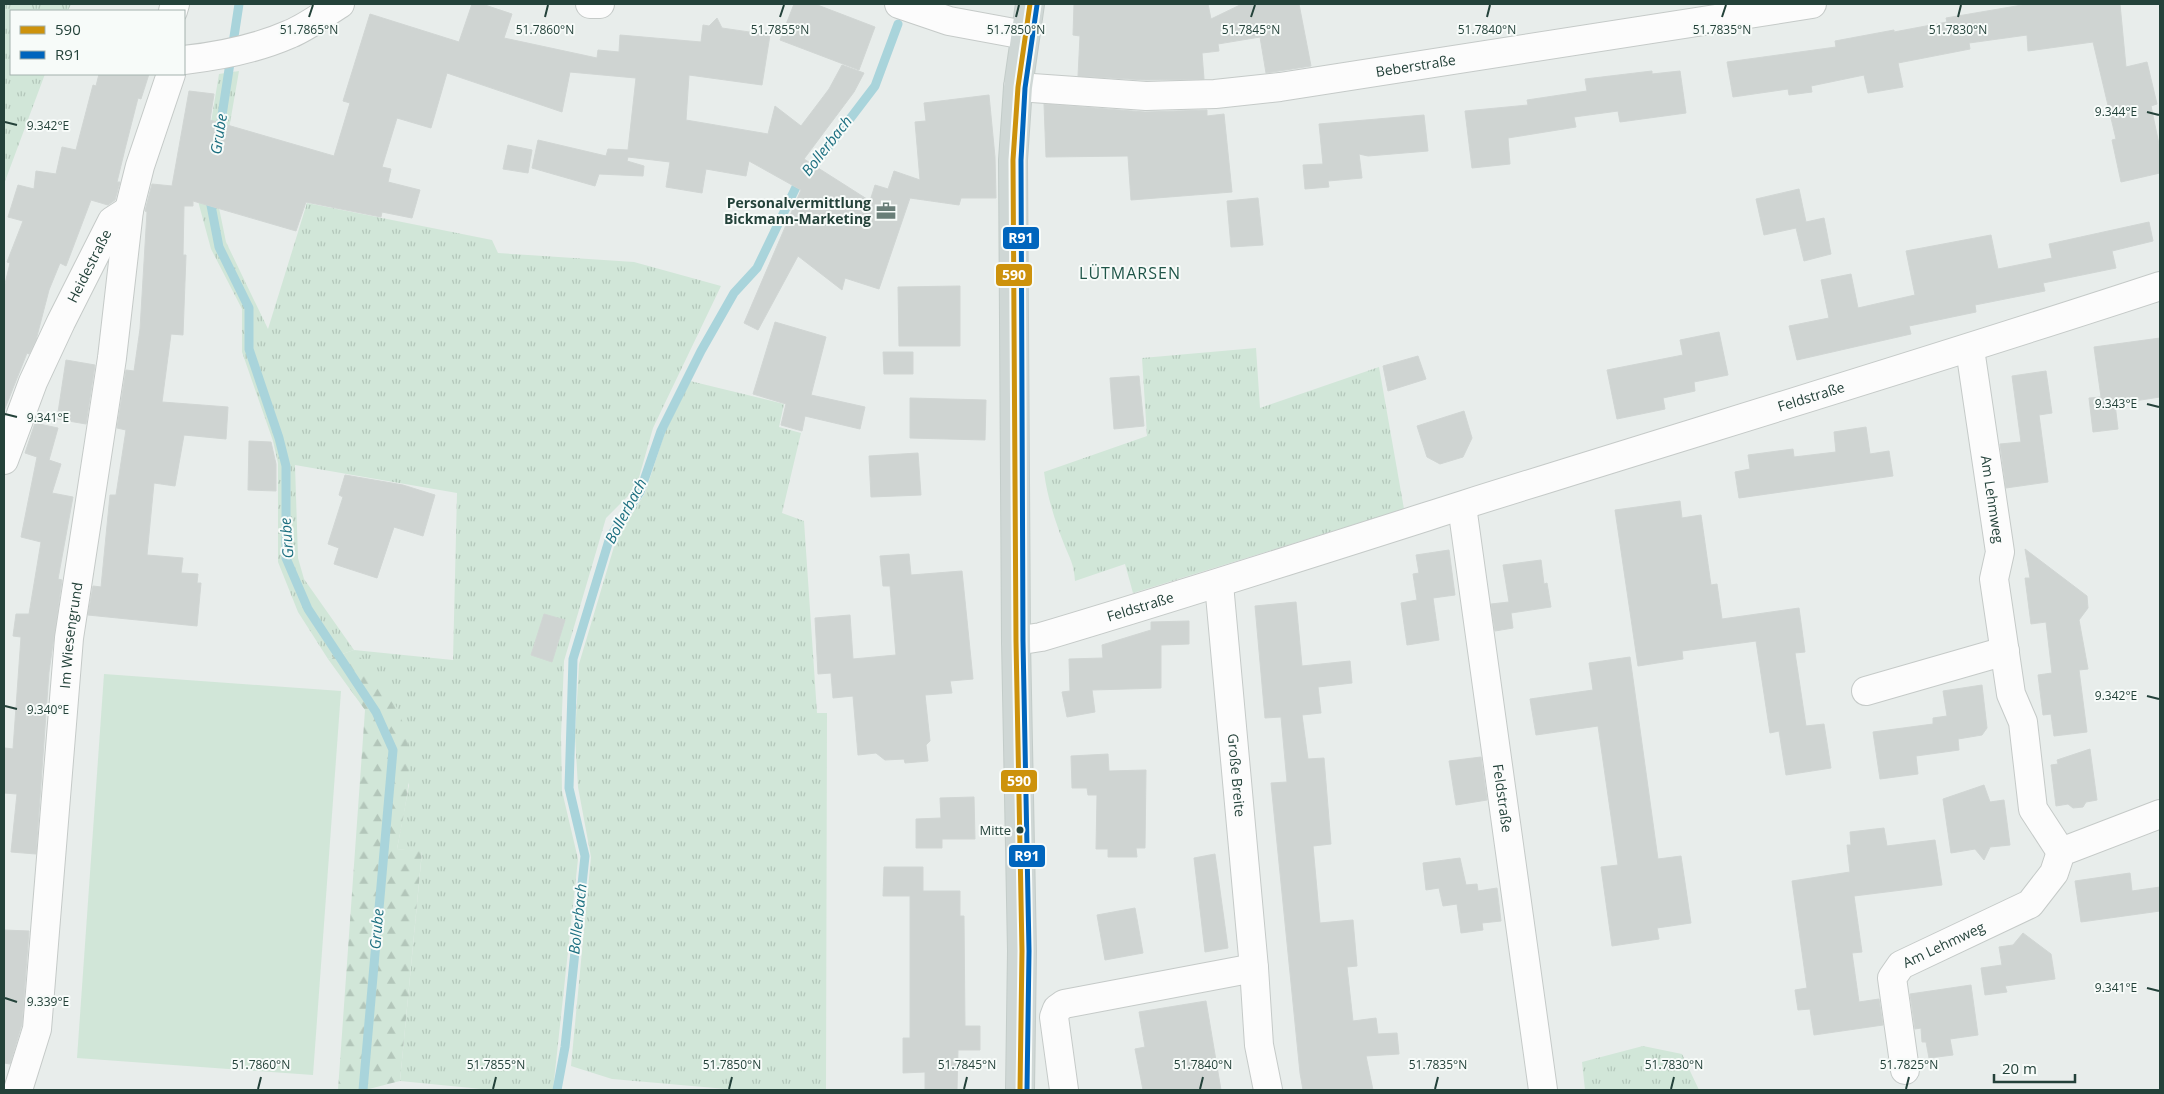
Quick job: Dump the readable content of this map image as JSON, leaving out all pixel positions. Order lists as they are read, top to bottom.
{
  "streets": {
    "street": [
      "Beberstraße",
      "Heidestraße",
      "Feldstraße",
      "Am Lehmweg",
      "Im Wiesengrund",
      "Große Breite"
    ]
  },
  "crossings": [
    ["Heidestraße", "Im Wiesengrund"],
    ["Feldstraße", "Am Lehmweg"],
    ["Feldstraße", "Große Breite"]
  ],
  "districts": ["LÜTMARSEN"],
  "water": ["Grube", "Bollerbach"],
  "places": {
    "office": ["Personalvermittlung Bickmann-Marketing"],
    "other": ["Mitte"]
  },
  "lines": ["transit line 590", "transit line R91"],
  "legend": ["590", "R91"],
  "scale_bar": "20 m",
  "coordinates": [
    "51.7865°N",
    "51.7860°N",
    "51.7855°N",
    "51.7850°N",
    "51.7845°N",
    "51.7840°N",
    "51.7835°N",
    "51.7830°N",
    "9.344°E",
    "9.342°E",
    "9.343°E",
    "9.341°E",
    "9.340°E",
    "9.339°E",
    "51.7825°N"
  ]
}
